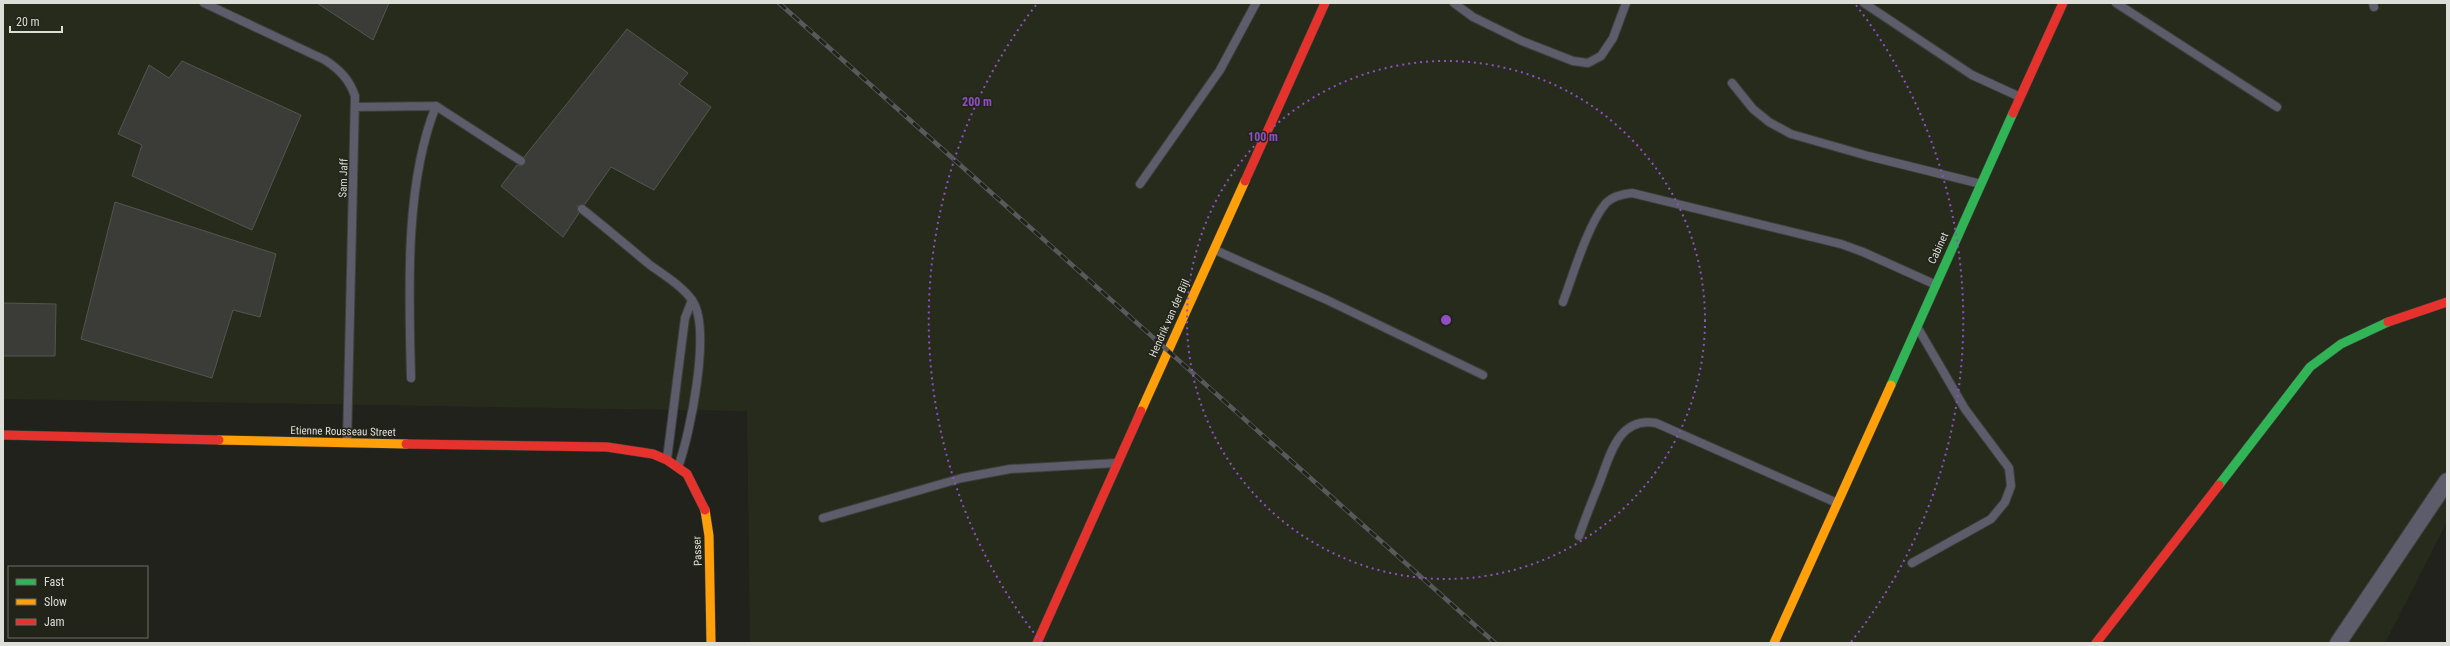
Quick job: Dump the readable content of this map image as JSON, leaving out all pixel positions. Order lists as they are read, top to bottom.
{
  "streets": {
    "street": [
      "Cabinet",
      "Hendrik van der Bijl",
      "Etienne Rousseau Street",
      "Passer"
    ],
    "lane": ["Sam Jaff"]
  },
  "crossings": [
    ["Sam Jaff", "Etienne Rousseau Street"],
    ["Etienne Rousseau Street", "Passer"]
  ],
  "legend": ["Fast", "Slow", "Jam"],
  "scale_bar": "20 m",
  "rings": ["200 m", "100 m"]
}
